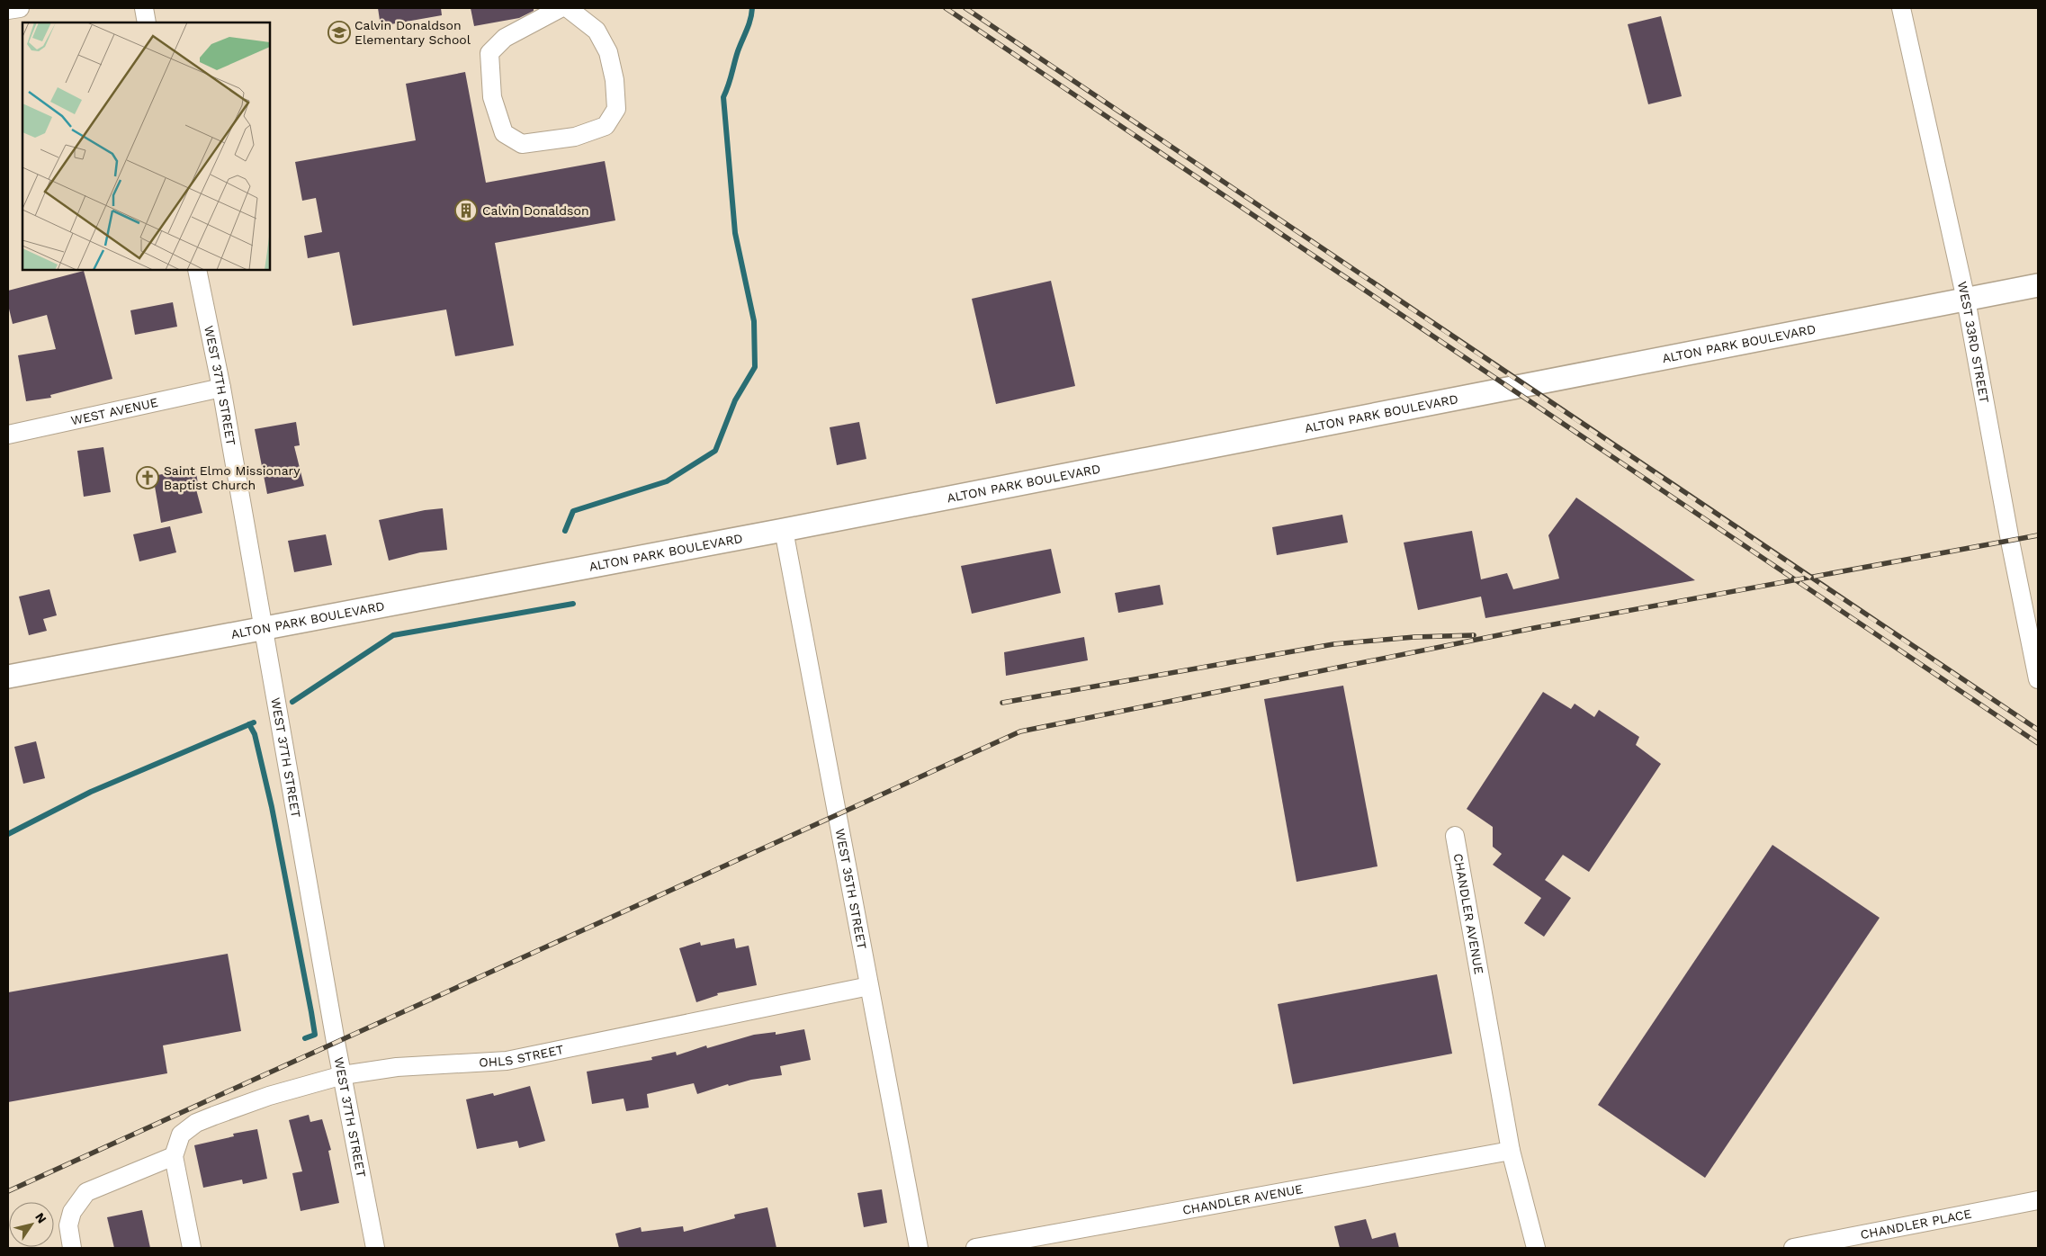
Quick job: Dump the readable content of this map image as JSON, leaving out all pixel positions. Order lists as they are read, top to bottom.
{
  "streets": {
    "main road": ["ALTON PARK BOULEVARD"],
    "street": [
      "WEST 33RD STREET",
      "WEST 37TH STREET",
      "WEST AVENUE",
      "WEST 35TH STREET",
      "CHANDLER AVENUE",
      "OHLS STREET",
      "CHANDLER PLACE"
    ]
  },
  "crossings": [
    ["WEST 33RD STREET", "ALTON PARK BOULEVARD"],
    ["ALTON PARK BOULEVARD", "WEST 37TH STREET"],
    ["ALTON PARK BOULEVARD", "WEST 35TH STREET"],
    ["WEST 37TH STREET", "WEST AVENUE"],
    ["WEST 37TH STREET", "OHLS STREET"],
    ["WEST 35TH STREET", "OHLS STREET"]
  ],
  "places": {
    "school or university": ["Calvin Donaldson Elementary School"],
    "building": ["Calvin Donaldson"],
    "church": ["Saint Elmo Missionary Baptist Church"]
  },
  "north": "top right"
}
